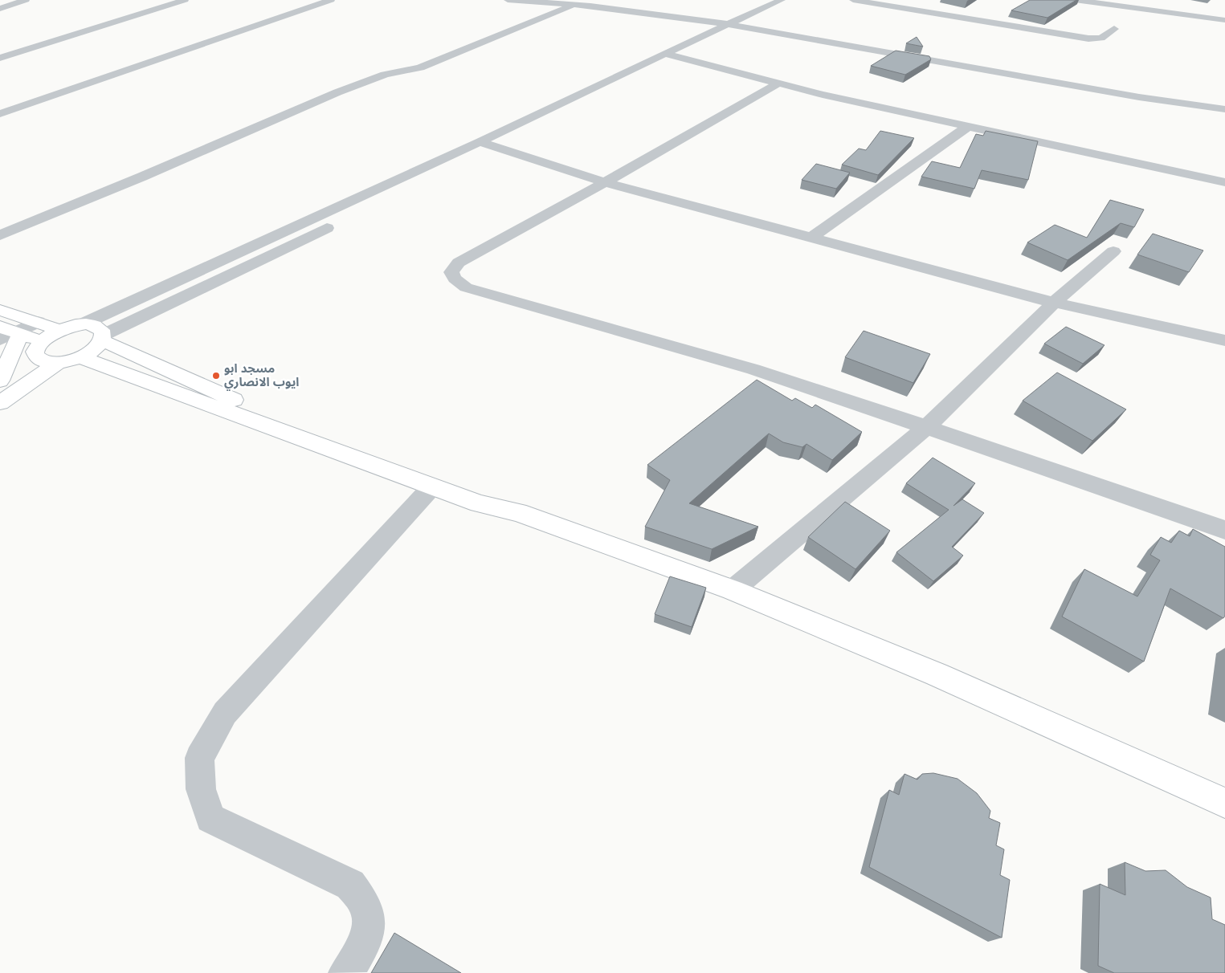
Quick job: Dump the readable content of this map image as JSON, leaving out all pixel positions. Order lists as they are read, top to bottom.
{
  "places": ["مسجد ابو ايوب الانصاري"]
}
